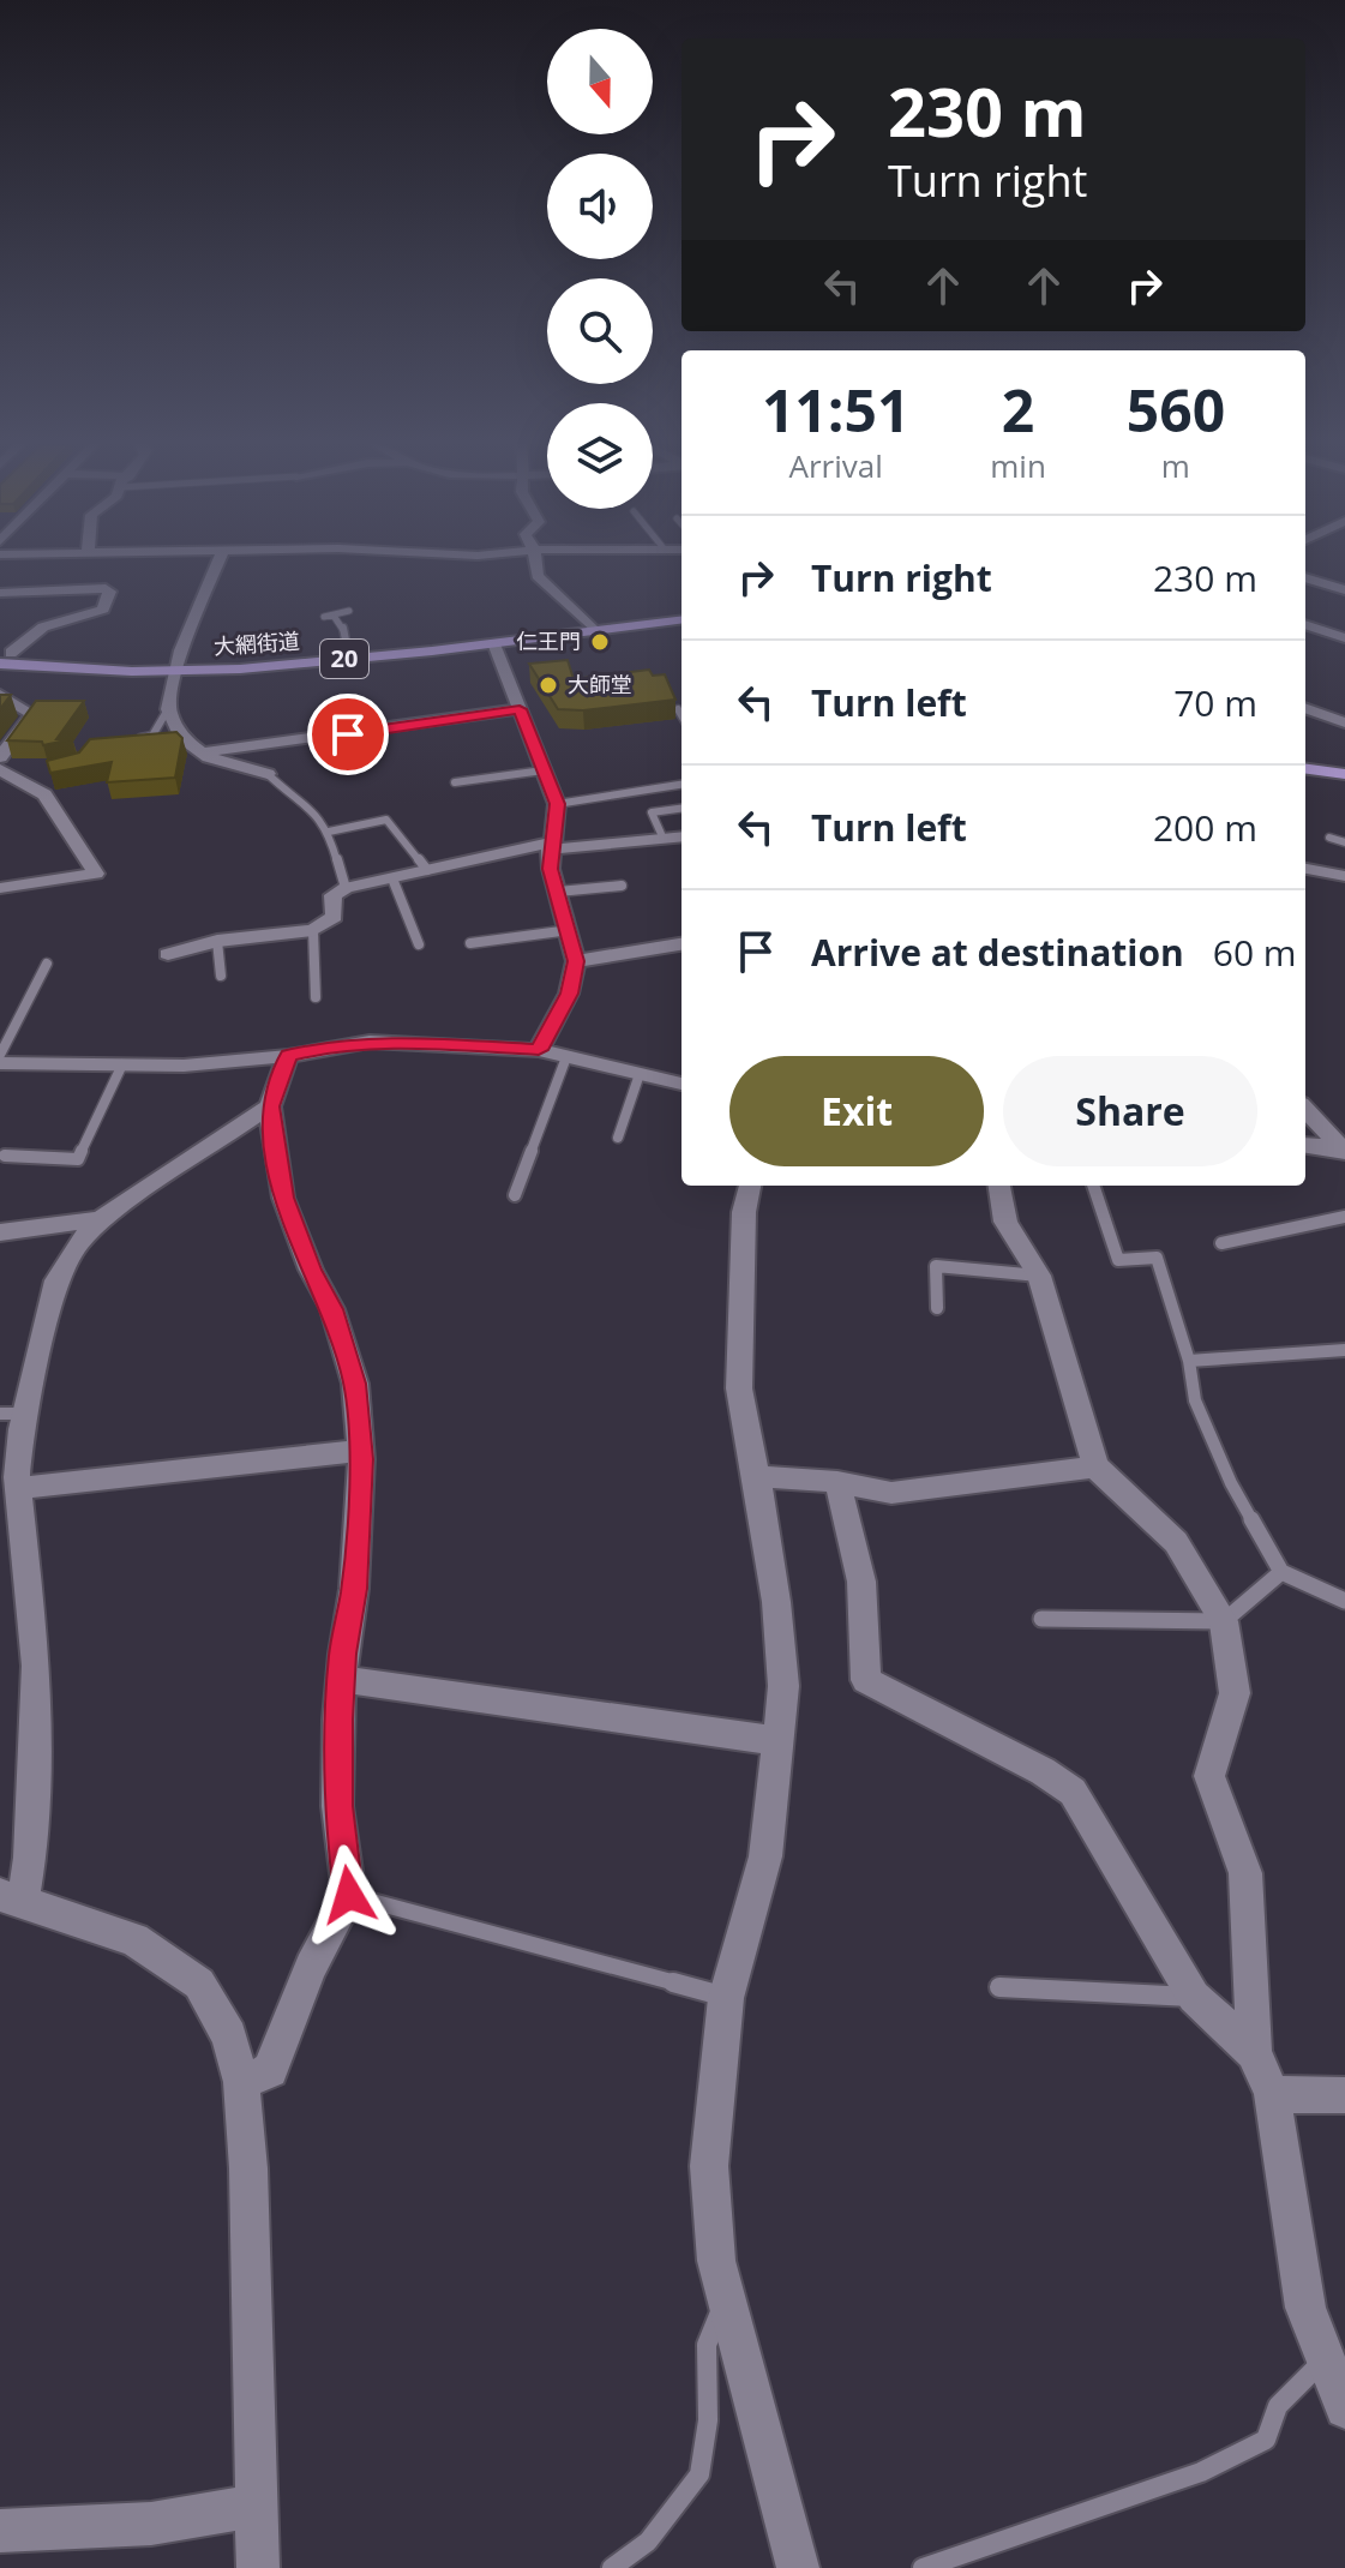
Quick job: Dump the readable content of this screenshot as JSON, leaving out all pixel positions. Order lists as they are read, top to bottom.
{
  "streets": {
    "main road": ["大網街道", "20"]
  },
  "places": ["仁王門", "大師堂"],
  "north": "bottom",
  "page": {
    "turn": ["230 m", "Turn right"],
    "eta": [
      "11:51",
      "Arrival",
      "2",
      "min",
      "560",
      "m"
    ],
    "list": [
      {
        "name": "Turn right",
        "value": "230 m"
      },
      {
        "name": "Turn left",
        "value": "70 m"
      },
      {
        "name": "Turn left",
        "value": "200 m"
      },
      {
        "name": "Arrive at destination",
        "value": "60 m"
      }
    ],
    "buttons": ["Exit", "Share"]
  }
}
